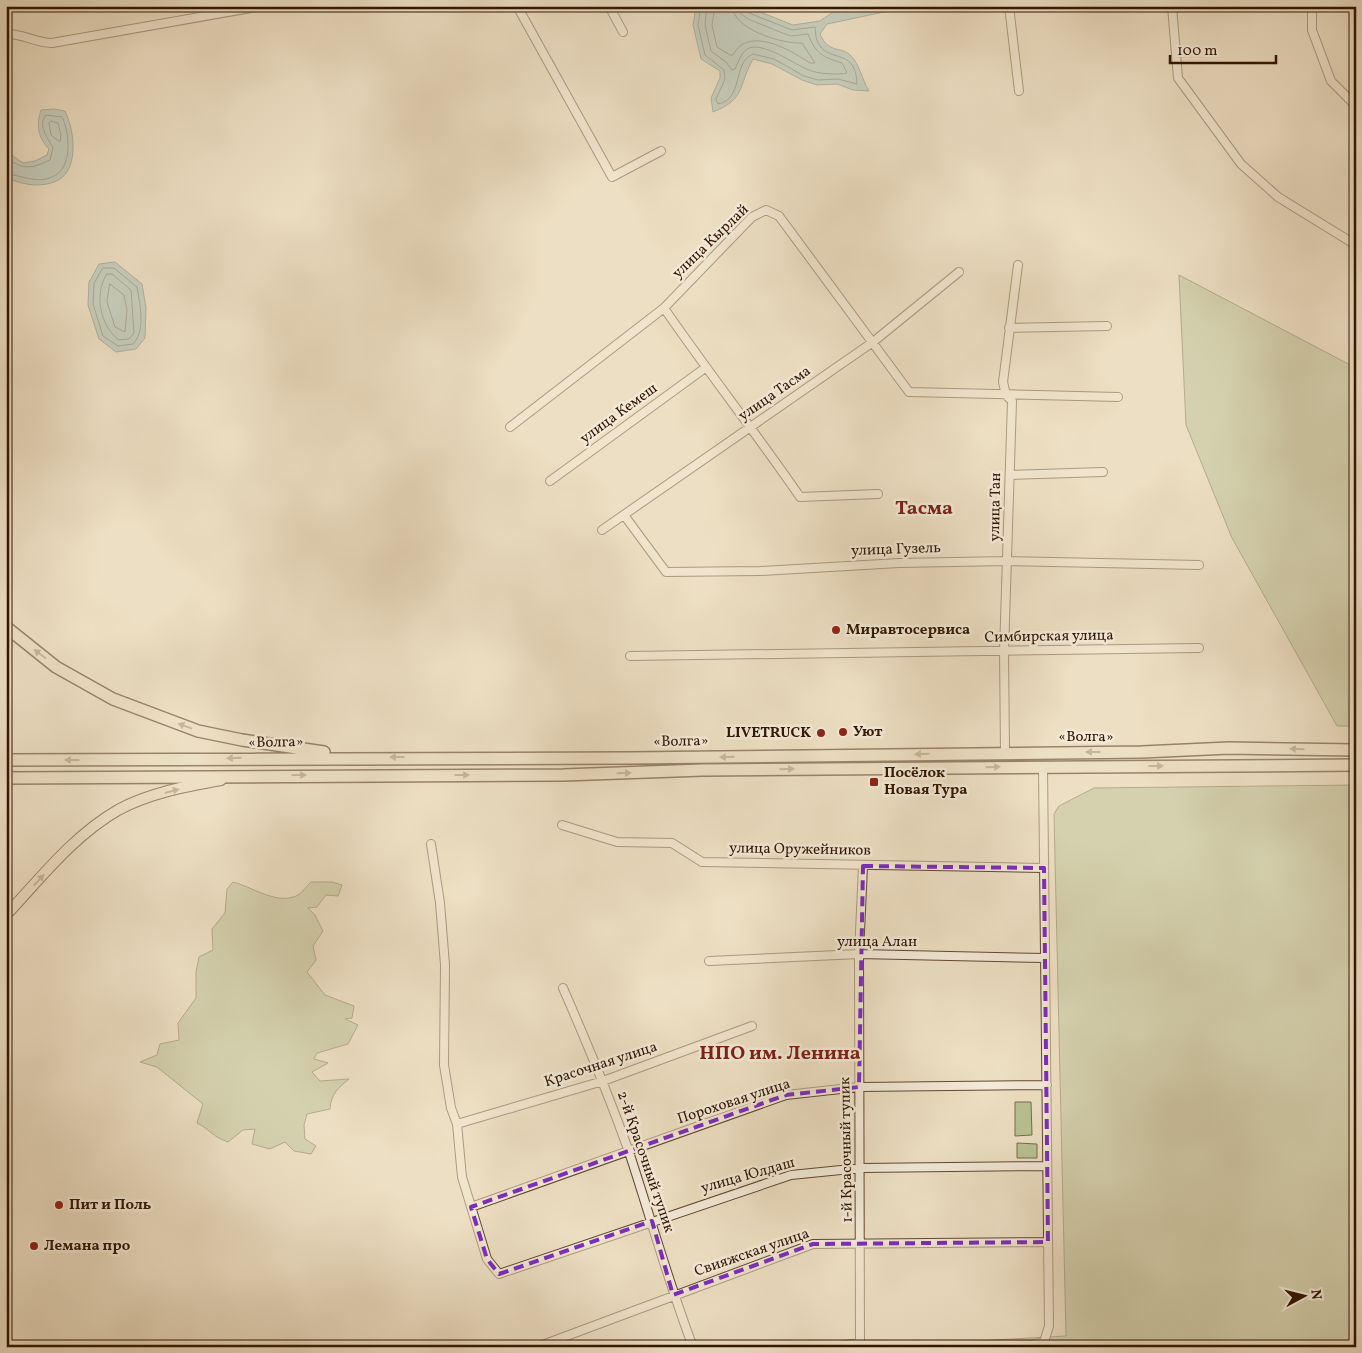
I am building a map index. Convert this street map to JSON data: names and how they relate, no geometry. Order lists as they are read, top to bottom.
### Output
{
  "streets": {
    "highway": ["«Волга»"],
    "street": [
      "улица Кырлай",
      "улица Тасма",
      "улица Кемеш",
      "улица Тан",
      "улица Гузель",
      "Симбирская улица",
      "улица Оружейников",
      "улица Алан",
      "Красочная улица",
      "Пороховая улица",
      "1-й Красочный тупик",
      "2-й Красочный тупик",
      "улица Юлдаш",
      "Свияжская улица"
    ]
  },
  "crossings": [
    ["улица Кырлай", "улица Тасма"],
    ["улица Кырлай", "улица Тан"],
    ["улица Тасма", "улица Гузель"],
    ["улица Тан", "улица Гузель"],
    ["улица Тан", "Симбирская улица"],
    ["улица Тан", "«Волга»"],
    ["улица Оружейников", "1-й Красочный тупик"],
    ["улица Алан", "1-й Красочный тупик"],
    ["Красочная улица", "2-й Красочный тупик"],
    ["Пороховая улица", "1-й Красочный тупик"],
    ["Пороховая улица", "2-й Красочный тупик"],
    ["Пороховая улица", "улица Юлдаш"],
    ["1-й Красочный тупик", "улица Юлдаш"],
    ["1-й Красочный тупик", "Свияжская улица"],
    ["2-й Красочный тупик", "улица Юлдаш"],
    ["2-й Красочный тупик", "Свияжская улица"]
  ],
  "districts": ["Тасма", "НПО им. Ленина"],
  "places": {
    "other": [
      "Миравтосервиса",
      "Уют",
      "LIVETRUCK",
      "Пит и Поль",
      "Лемана про"
    ],
    "transit": ["Посёлок Новая Тура"]
  },
  "scale_bar": "100 m",
  "north": "right"
}
